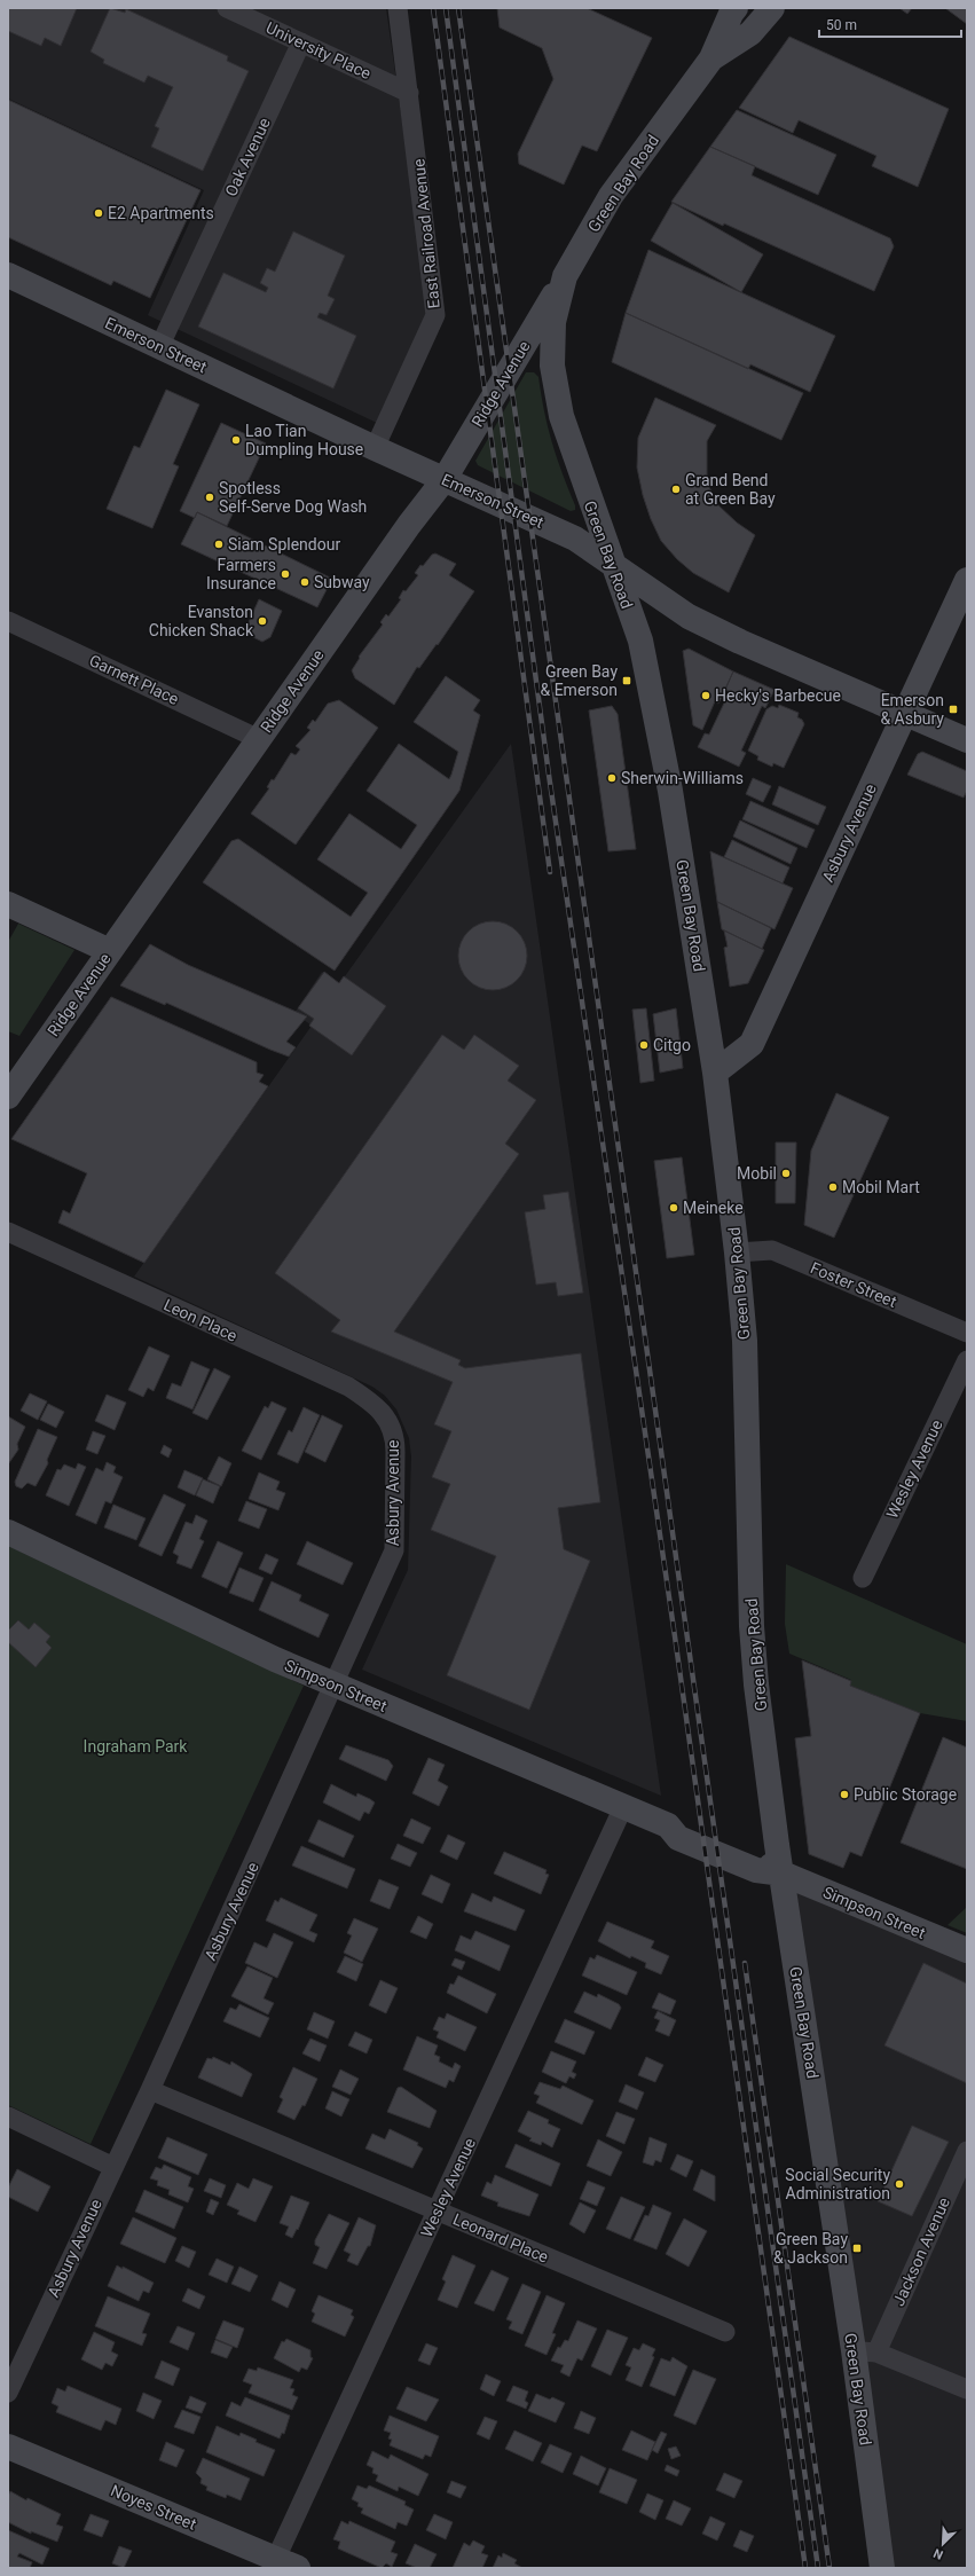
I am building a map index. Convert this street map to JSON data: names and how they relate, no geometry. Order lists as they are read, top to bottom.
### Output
{
  "streets": {
    "main road": [
      "Green Bay Road",
      "Emerson Street",
      "Ridge Avenue",
      "Asbury Avenue",
      "Simpson Street",
      "Noyes Street"
    ],
    "street": [
      "University Place",
      "Oak Avenue",
      "East Railroad Avenue",
      "Garnett Place",
      "Foster Street",
      "Leon Place",
      "Wesley Avenue",
      "Leonard Place",
      "Jackson Avenue"
    ]
  },
  "crossings": [
    ["University Place", "Oak Avenue"],
    ["University Place", "East Railroad Avenue"],
    ["Oak Avenue", "Emerson Street"],
    ["Green Bay Road", "Emerson Street"],
    ["Green Bay Road", "Ridge Avenue"],
    ["Green Bay Road", "Asbury Avenue"],
    ["Green Bay Road", "Foster Street"],
    ["Green Bay Road", "Simpson Street"],
    ["Green Bay Road", "Jackson Avenue"],
    ["East Railroad Avenue", "Emerson Street"],
    ["Emerson Street", "Ridge Avenue"],
    ["Emerson Street", "Asbury Avenue"],
    ["Ridge Avenue", "Garnett Place"],
    ["Asbury Avenue", "Leon Place"],
    ["Asbury Avenue", "Simpson Street"],
    ["Asbury Avenue", "Leonard Place"],
    ["Wesley Avenue", "Simpson Street"],
    ["Wesley Avenue", "Leonard Place"],
    ["Wesley Avenue", "Noyes Street"]
  ],
  "parks": ["Ingraham Park"],
  "places": {
    "other": [
      "E2 Apartments",
      "Lao Tian Dumpling House",
      "Grand Bend at Green Bay",
      "Spotless Self-Serve Dog Wash",
      "Siam Splendour",
      "Farmers Insurance",
      "Subway",
      "Evanston Chicken Shack",
      "Hecky's Barbecue",
      "Sherwin-Williams",
      "Citgo",
      "Mobil",
      "Mobil Mart",
      "Meineke",
      "Public Storage",
      "Social Security Administration"
    ],
    "transit": ["Green Bay & Emerson", "Emerson & Asbury", "Green Bay & Jackson"]
  },
  "scale_bar": "50 m",
  "north": "bottom left"
}
